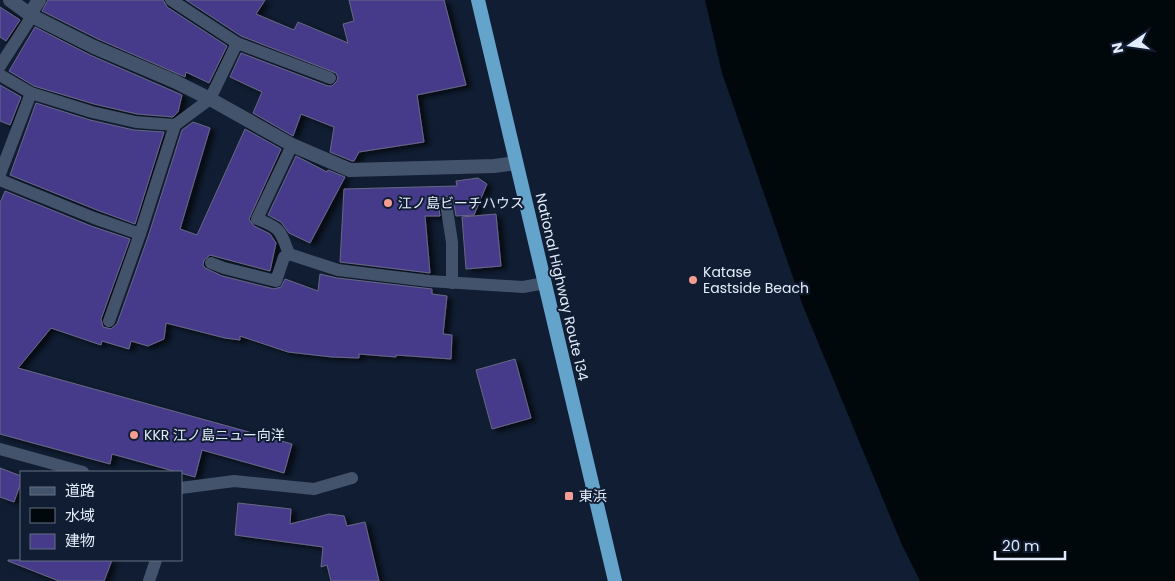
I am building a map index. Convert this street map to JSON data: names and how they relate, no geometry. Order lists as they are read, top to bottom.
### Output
{
  "streets": {
    "highway": ["National Highway Route 134"]
  },
  "places": {
    "other": ["江ノ島ビーチハウス", "Katase Eastside Beach", "KKR 江ノ島ニュー向洋"],
    "transit": ["東浜"]
  },
  "legend": ["道路", "水域", "建物"],
  "scale_bar": "20 m",
  "north": "left"
}
